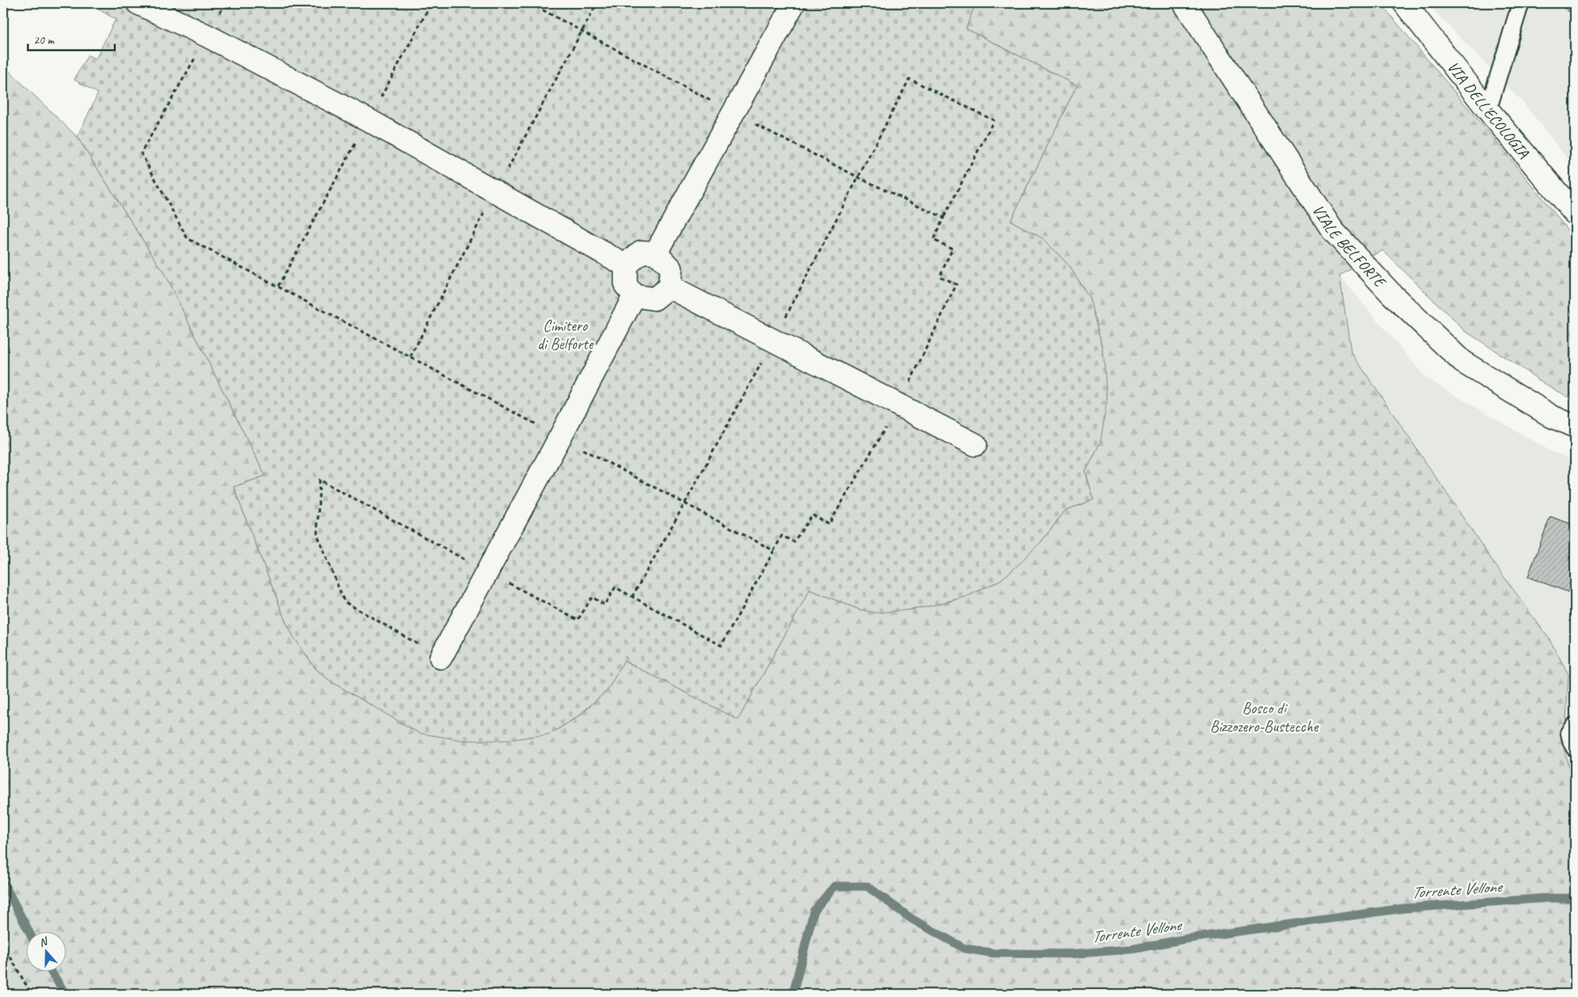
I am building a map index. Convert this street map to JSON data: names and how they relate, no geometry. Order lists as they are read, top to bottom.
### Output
{
  "streets": {
    "street": ["VIA DELL'ECOLOGIA", "VIALE BELFORTE"]
  },
  "water": ["Torrente Vellone"],
  "parks": ["Cimitero di Belforte", "Bosco di Bizzozero-Bustecche"],
  "scale_bar": "20 m",
  "north": "top"
}
